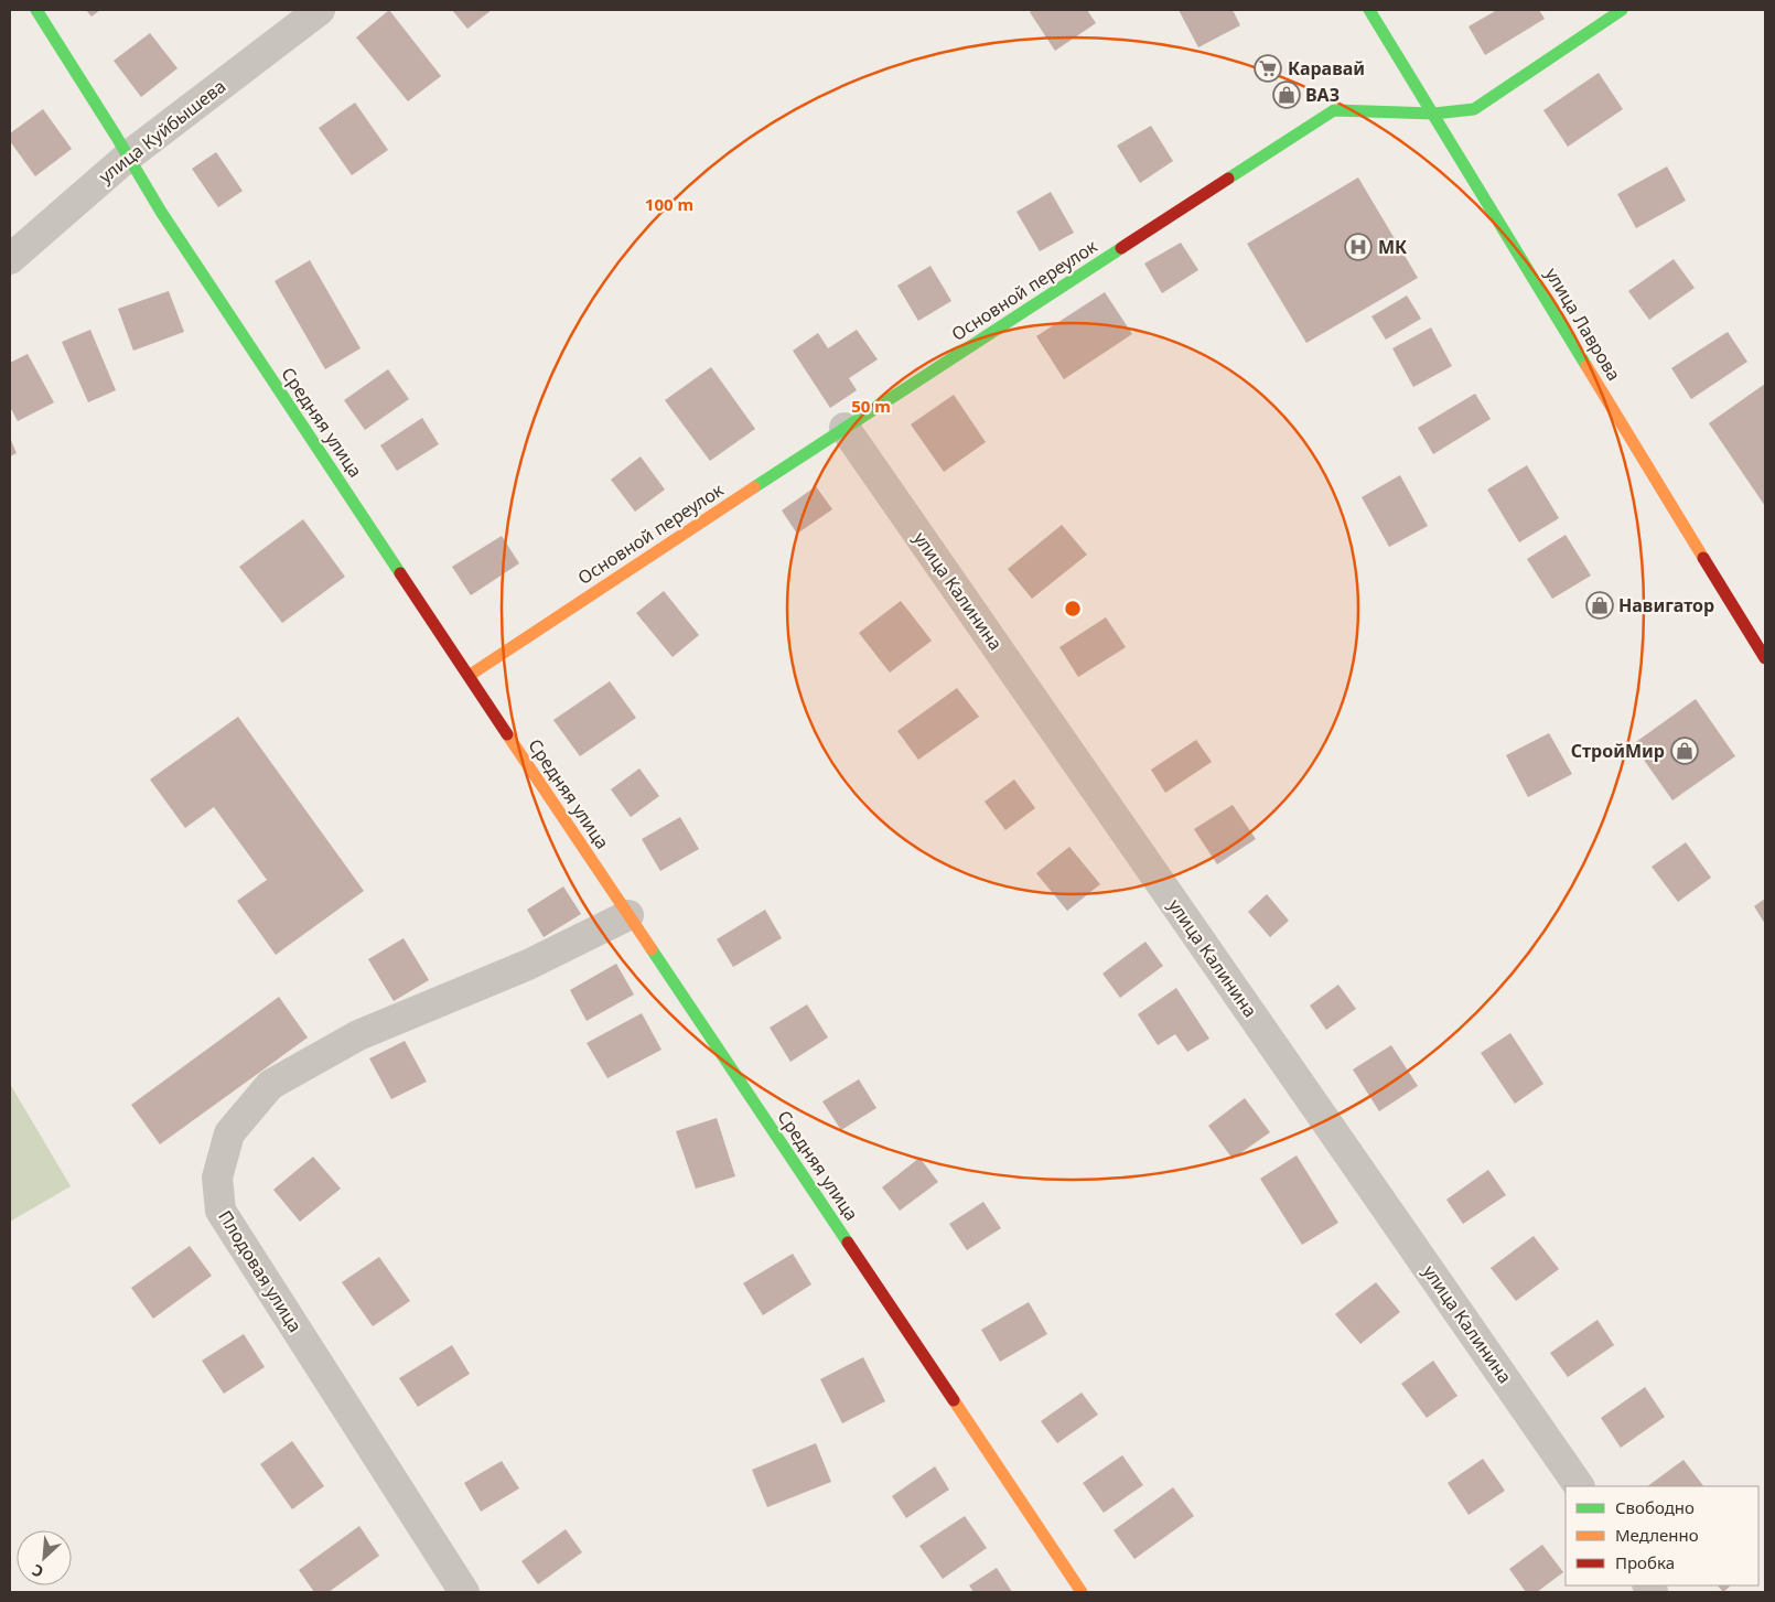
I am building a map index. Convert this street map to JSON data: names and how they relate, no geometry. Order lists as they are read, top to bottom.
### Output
{
  "streets": {
    "street": [
      "улица Куйбышева",
      "Основной переулок",
      "улица Лаврова",
      "Средняя улица",
      "улица Калинина",
      "Плодовая улица"
    ]
  },
  "crossings": [
    ["улица Куйбышева", "Средняя улица"],
    ["Основной переулок", "улица Лаврова"],
    ["Основной переулок", "Средняя улица"],
    ["Основной переулок", "улица Калинина"],
    ["Средняя улица", "Плодовая улица"]
  ],
  "places": {
    "supermarket": ["Каравай"],
    "shop": ["ВАЗ", "Навигатор", "СтройМир"],
    "hospital": ["МК"]
  },
  "legend": ["Свободно", "Медленно", "Пробка"],
  "north": "bottom left",
  "rings": ["100 m", "50 m"]
}
